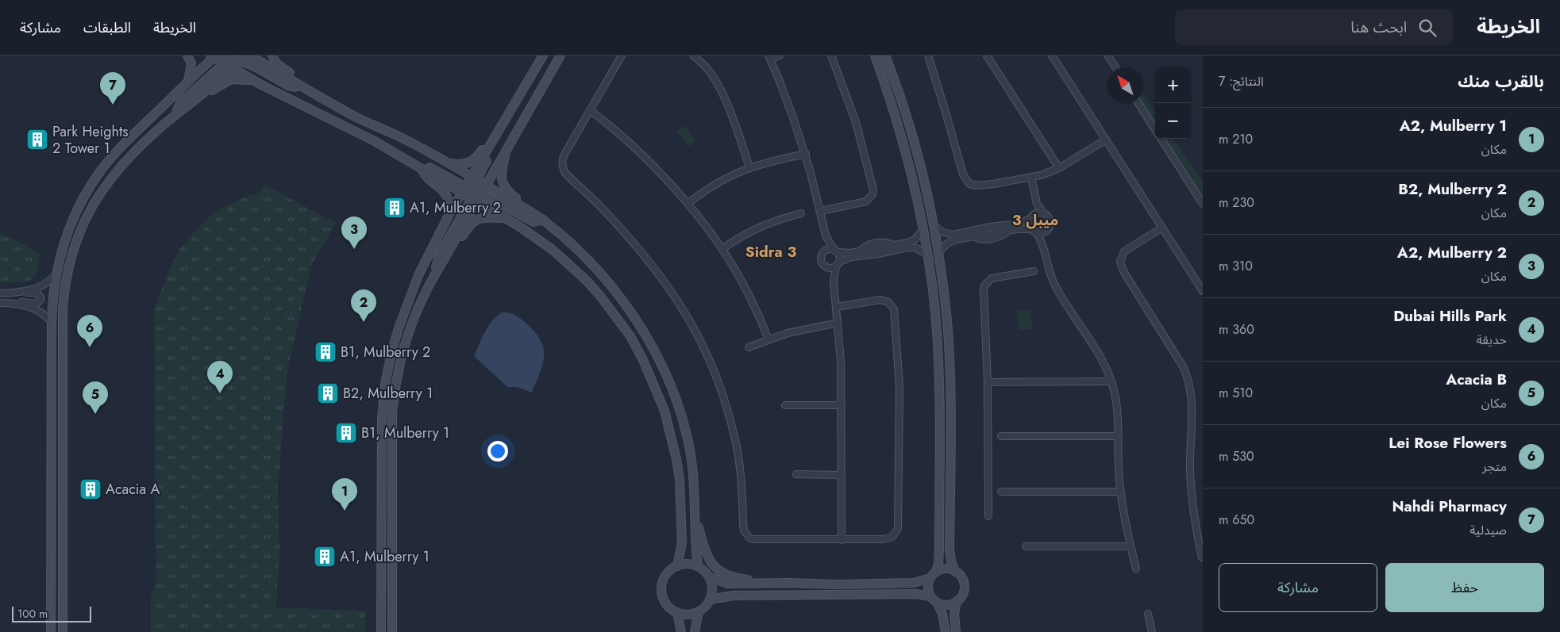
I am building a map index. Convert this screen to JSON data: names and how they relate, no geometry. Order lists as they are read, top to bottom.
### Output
{
  "districts": ["ميبل 3", "Sidra 3"],
  "places": {
    "building": [
      "Park Heights 2 Tower 1",
      "A1, Mulberry 2",
      "B1, Mulberry 2",
      "B2, Mulberry 1",
      "B1, Mulberry 1",
      "Acacia A",
      "A1, Mulberry 1"
    ]
  },
  "scale_bar": "100 m",
  "north": "top left",
  "page": {
    "header": "الخريطة",
    "search": "ابحث هنا",
    "nav": ["الخريطة", "الطبقات", "مشاركة"],
    "heading": ["بالقرب منك", "النتائج: 7"],
    "map_buttons": ["+", "−"],
    "pins": [
      "7",
      "3",
      "2",
      "6",
      "4",
      "5",
      "1"
    ],
    "list": [
      {
        "mark": "1",
        "name": "A2, Mulberry 1",
        "note": "مكان",
        "value": "210 m"
      },
      {
        "mark": "2",
        "name": "B2, Mulberry 2",
        "note": "مكان",
        "value": "230 m"
      },
      {
        "mark": "3",
        "name": "A2, Mulberry 2",
        "note": "مكان",
        "value": "310 m"
      },
      {
        "mark": "4",
        "name": "Dubai Hills Park",
        "note": "حديقة",
        "value": "360 m"
      },
      {
        "mark": "5",
        "name": "Acacia B",
        "note": "مكان",
        "value": "510 m"
      },
      {
        "mark": "6",
        "name": "Lei Rose Flowers",
        "note": "متجر",
        "value": "530 m"
      },
      {
        "mark": "7",
        "name": "Nahdi Pharmacy",
        "note": "صيدلية",
        "value": "650 m"
      }
    ],
    "buttons": ["حفظ", "مشاركة"],
    "scale": "100 m"
  }
}
